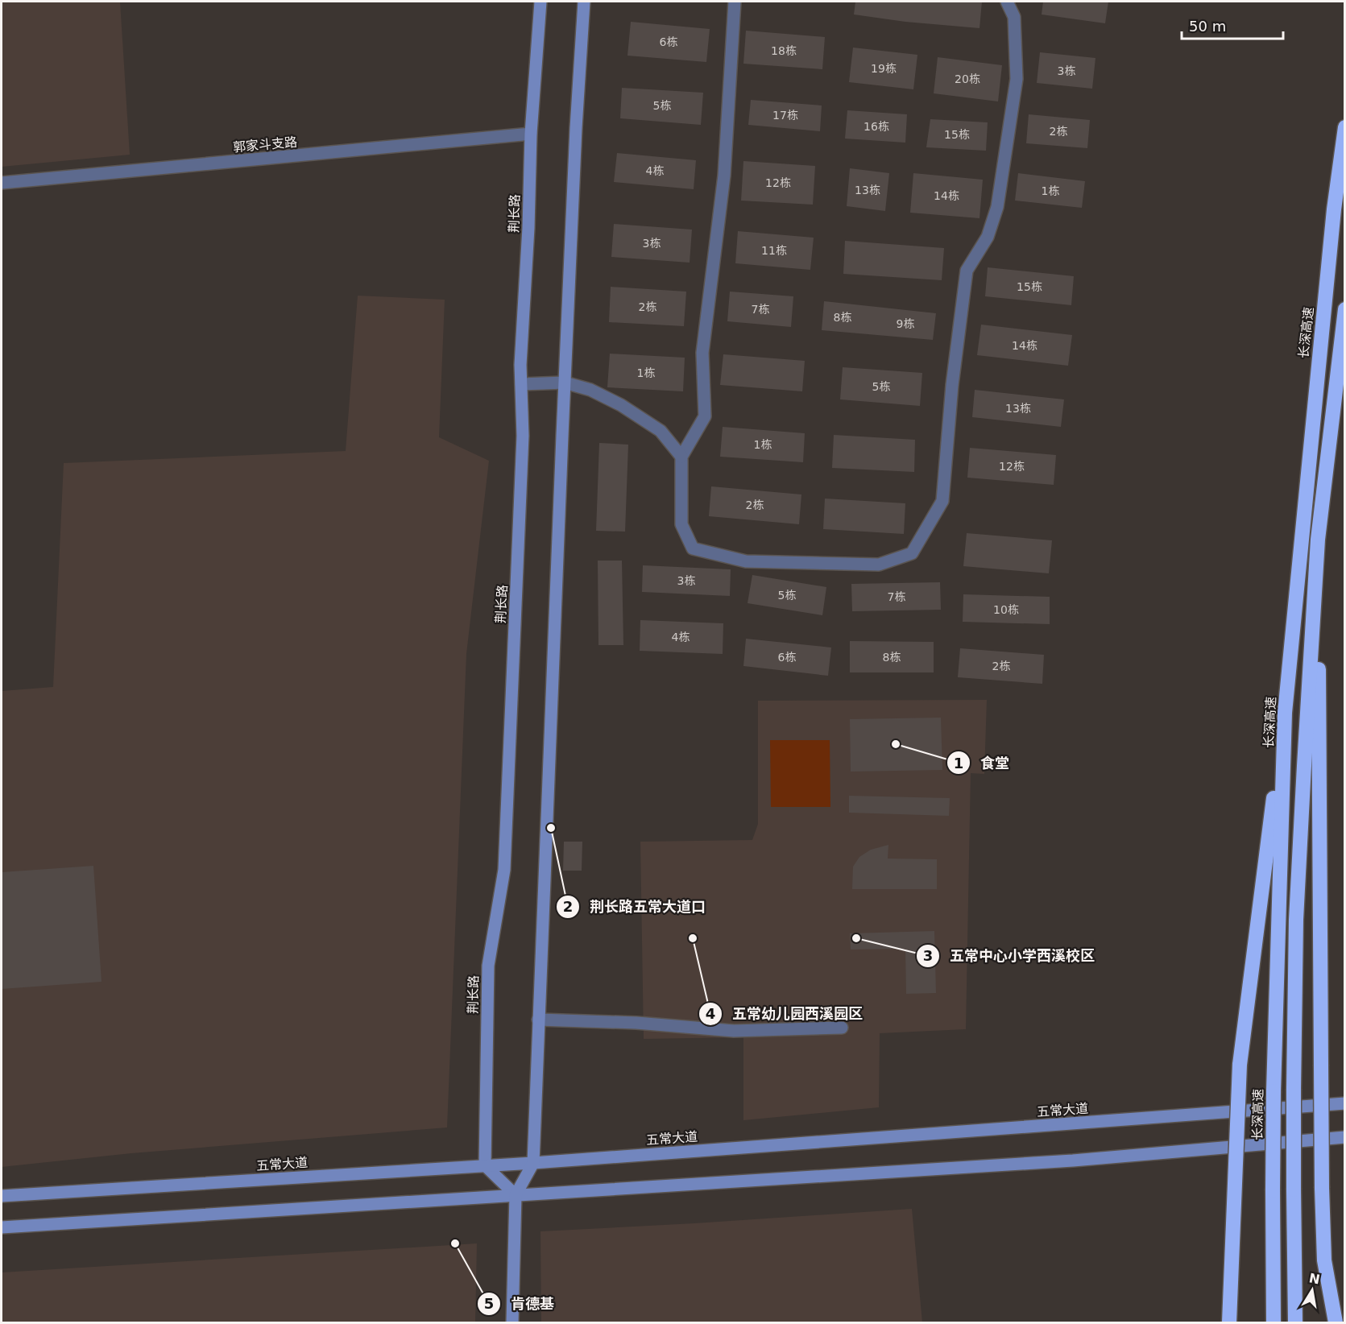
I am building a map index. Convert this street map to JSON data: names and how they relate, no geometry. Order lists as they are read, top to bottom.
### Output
{
  "streets": {
    "highway": ["长深高速"],
    "main road": ["荆长路", "五常大道"],
    "street": ["郭家斗支路"]
  },
  "crossings": [
    ["郭家斗支路", "荆长路"],
    ["荆长路", "五常大道"]
  ],
  "places": [
    "食堂",
    "荆长路五常大道口",
    "五常幼儿园西溪园区",
    "五常中心小学西溪校区",
    "肯德基"
  ],
  "house_numbers": [
    "6栋",
    "18栋",
    "19栋",
    "3栋",
    "20栋",
    "5栋",
    "17栋",
    "16栋",
    "2栋",
    "15栋",
    "4栋",
    "12栋",
    "13栋",
    "1栋",
    "14栋",
    "3栋",
    "11栋",
    "15栋",
    "2栋",
    "7栋",
    "8栋",
    "9栋",
    "14栋",
    "1栋",
    "5栋",
    "13栋",
    "1栋",
    "12栋",
    "2栋",
    "3栋",
    "5栋",
    "7栋",
    "10栋",
    "4栋",
    "6栋",
    "8栋",
    "2栋"
  ],
  "scale_bar": "50 m",
  "north": "top"
}
